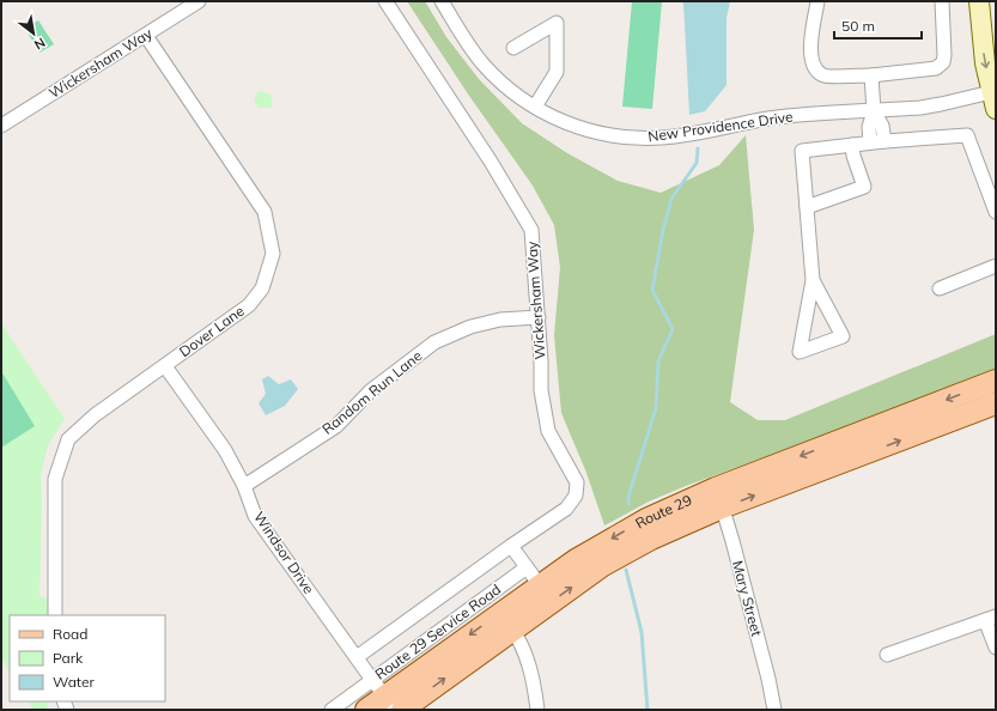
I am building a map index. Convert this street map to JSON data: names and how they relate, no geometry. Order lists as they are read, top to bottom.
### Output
{
  "streets": {
    "main road": ["Route 29"],
    "street": [
      "Wickersham Way",
      "New Providence Drive",
      "Dover Lane",
      "Random Run Lane",
      "Windsor Drive",
      "Mary Street",
      "Route 29 Service Road"
    ]
  },
  "crossings": [
    ["Wickersham Way", "Dover Lane"],
    ["Wickersham Way", "Random Run Lane"],
    ["Wickersham Way", "Windsor Drive"],
    ["Dover Lane", "Windsor Drive"],
    ["Random Run Lane", "Windsor Drive"],
    ["Route 29", "Windsor Drive"],
    ["Route 29", "Mary Street"],
    ["Route 29", "Route 29 Service Road"],
    ["Windsor Drive", "Route 29 Service Road"]
  ],
  "legend": ["Road", "Park", "Water"],
  "scale_bar": "50 m",
  "north": "bottom right"
}
